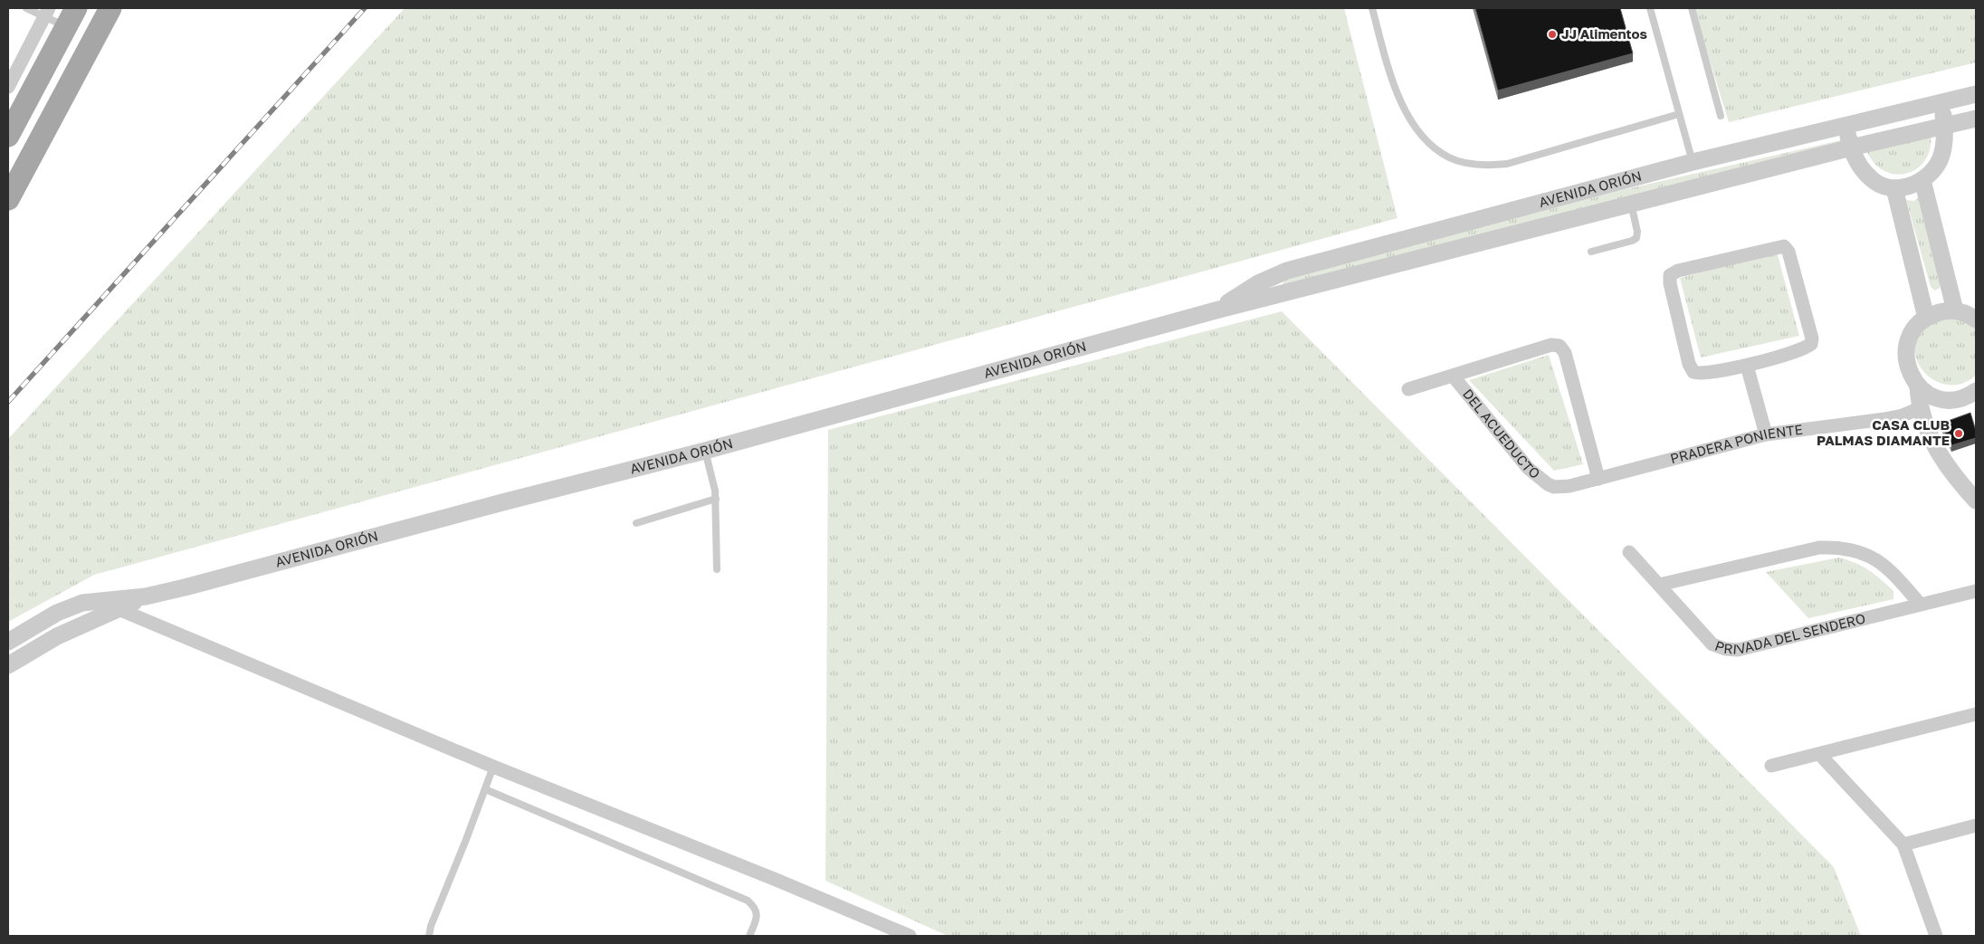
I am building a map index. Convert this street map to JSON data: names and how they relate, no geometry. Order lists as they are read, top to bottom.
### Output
{
  "streets": {
    "street": [
      "AVENIDA ORIÓN",
      "DEL ACUEDUCTO",
      "PRADERA PONIENTE",
      "PRIVADA DEL SENDERO"
    ]
  },
  "crossings": [
    ["DEL ACUEDUCTO", "PRADERA PONIENTE"]
  ],
  "places": ["JJ Alimentos", "CASA CLUB PALMAS DIAMANTE"]
}
